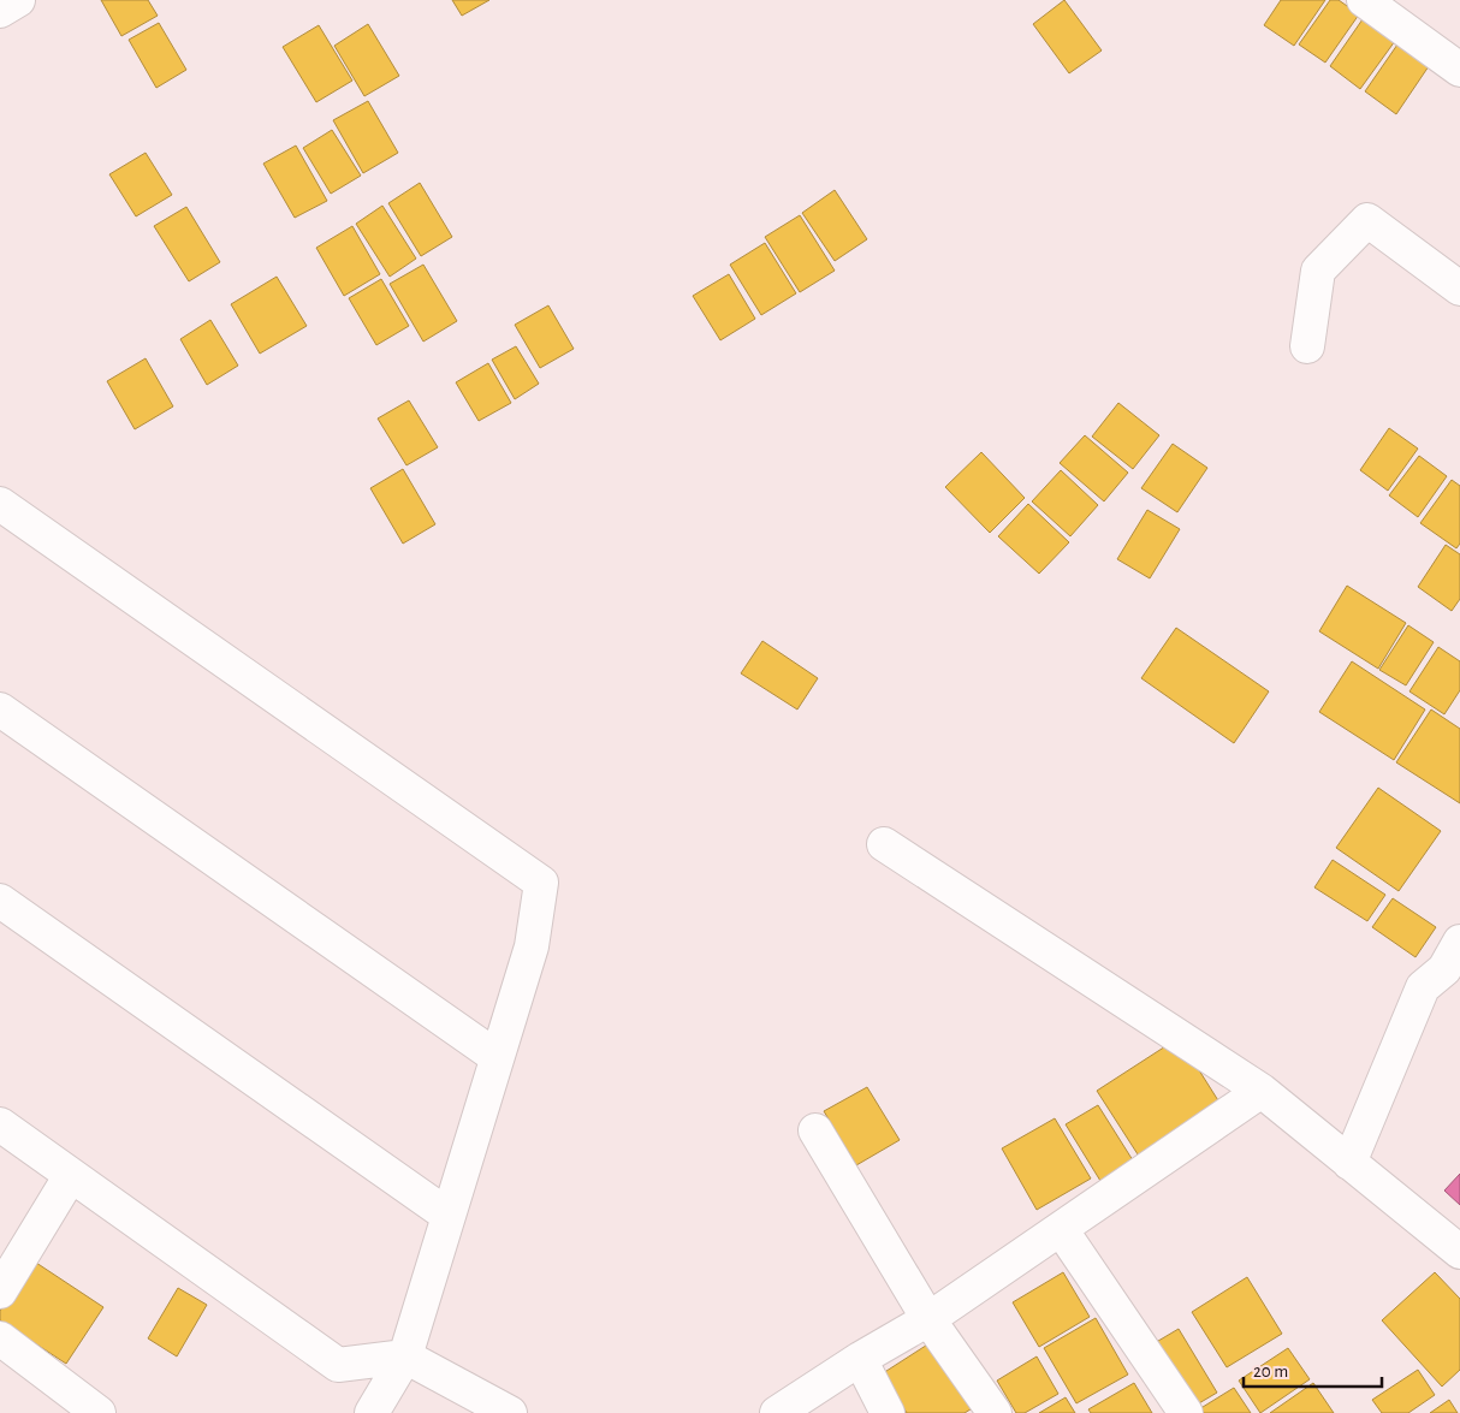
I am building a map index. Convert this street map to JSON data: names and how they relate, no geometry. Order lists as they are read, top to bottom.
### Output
{
  "scale_bar": "20 m"
}
